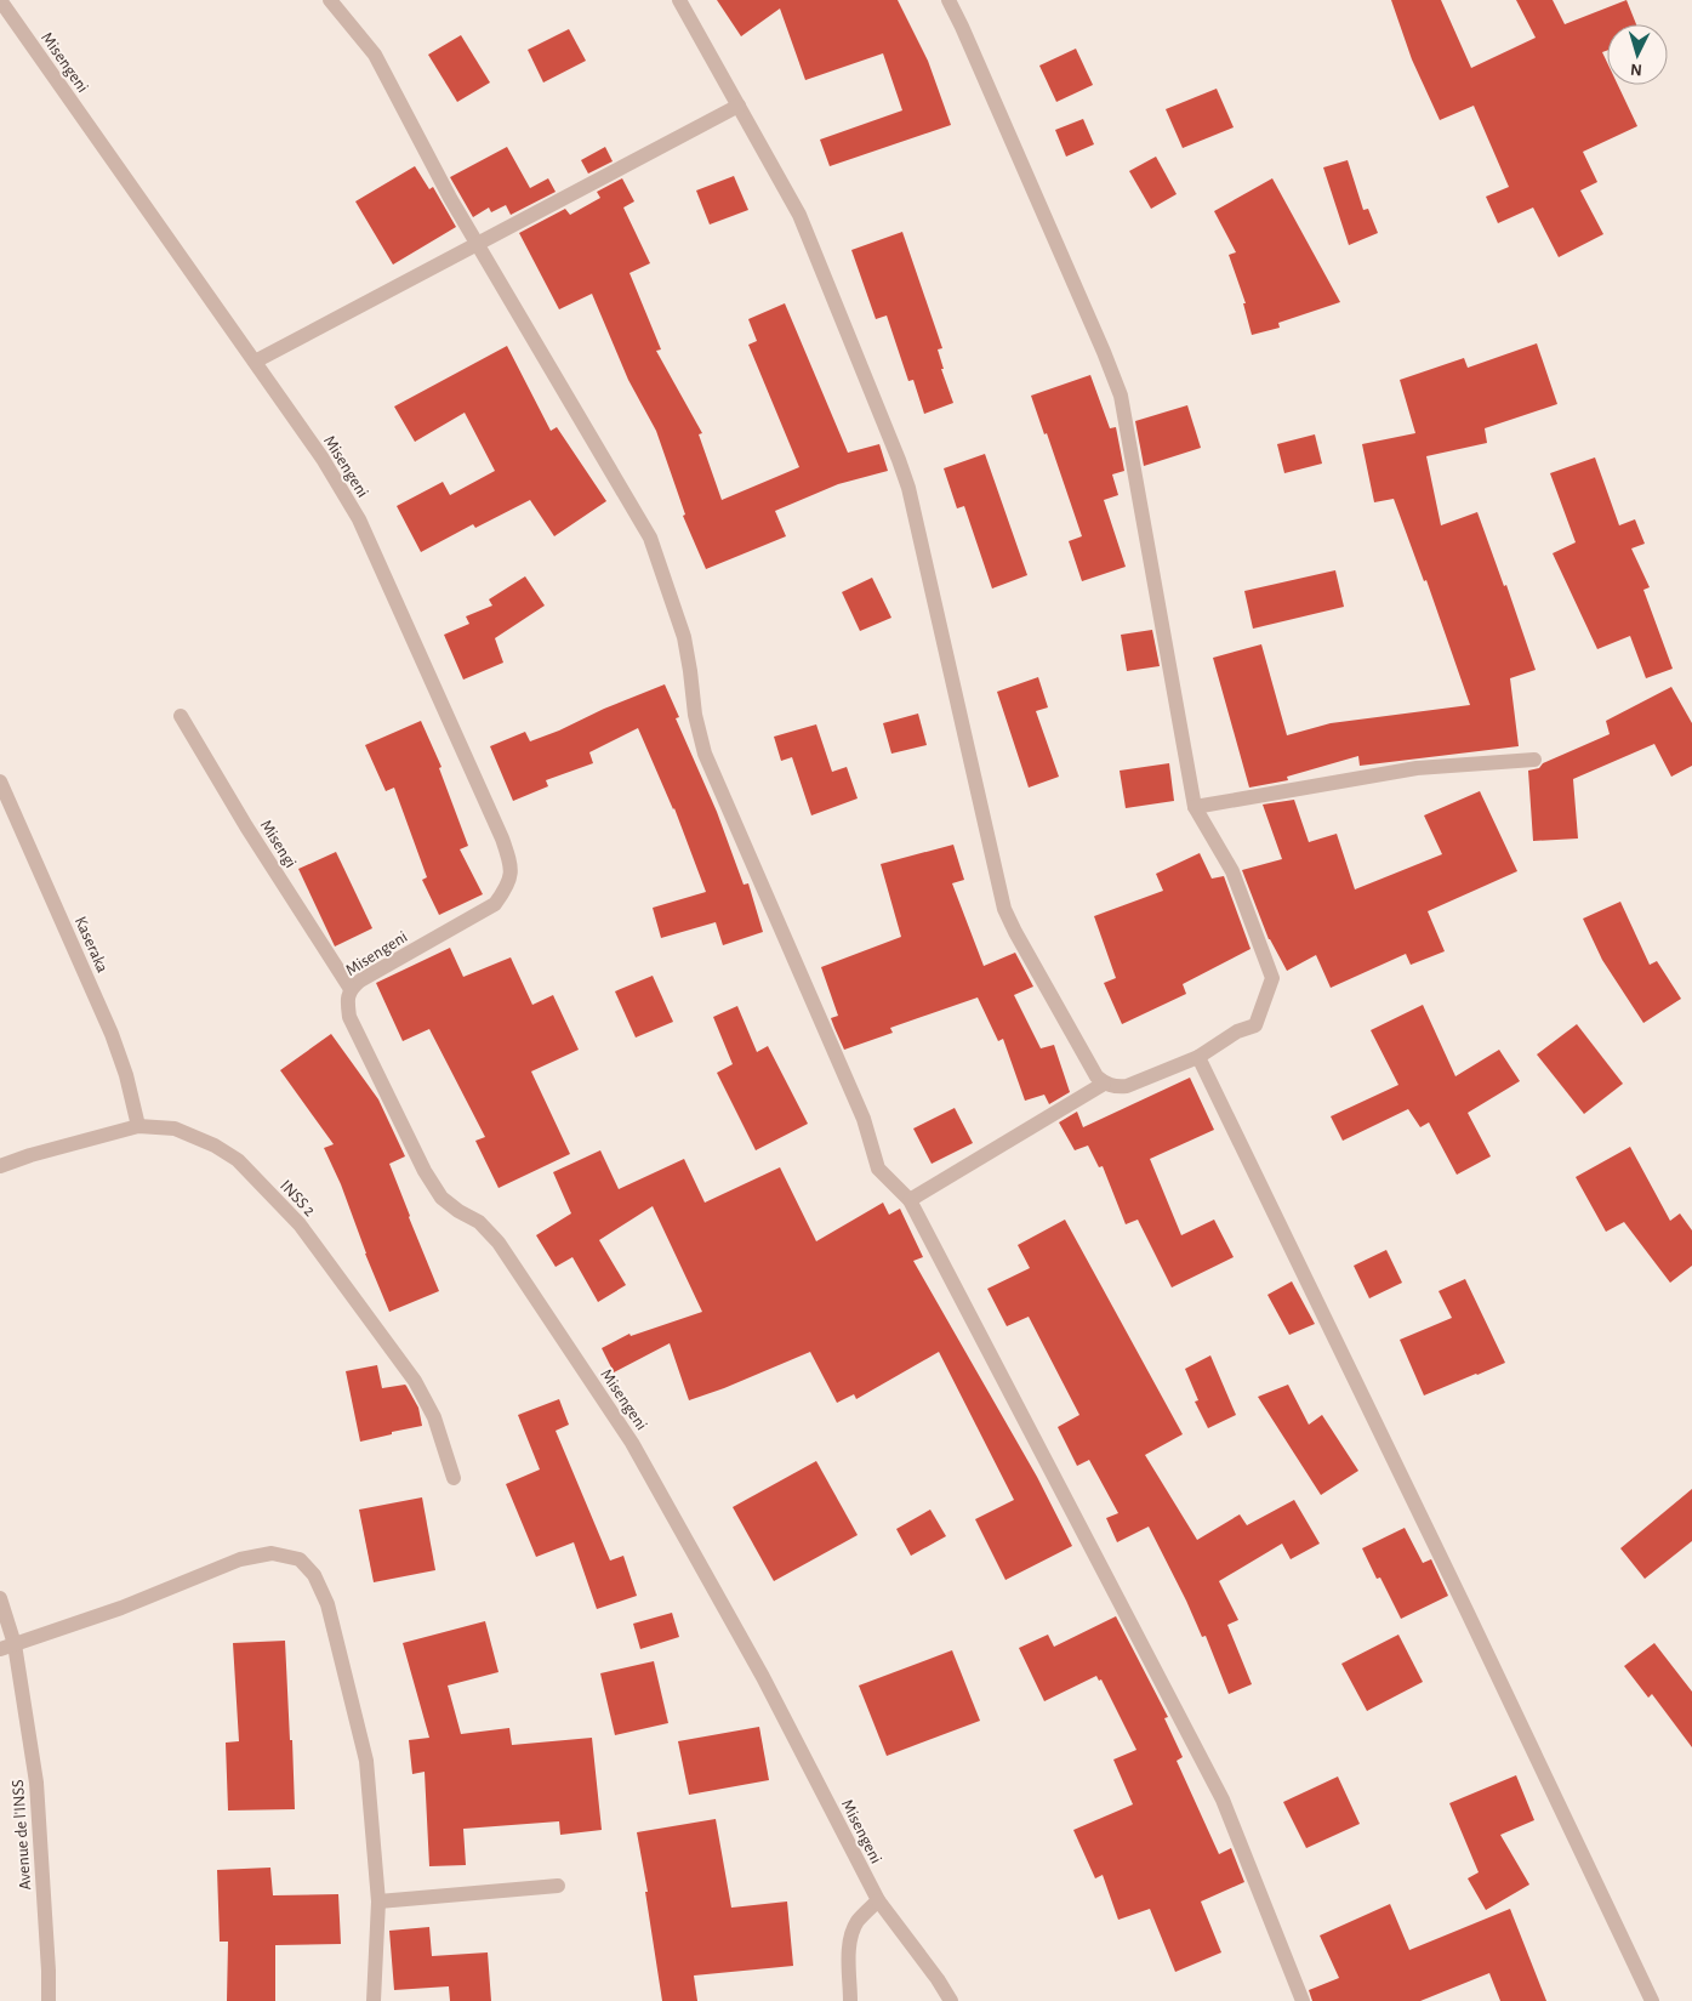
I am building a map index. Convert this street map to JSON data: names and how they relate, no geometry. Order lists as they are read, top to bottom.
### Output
{
  "streets": {
    "street": [
      "Misengeni",
      "Misengi",
      "Kaseraka",
      "INSS 2",
      "Avenue de l'INSS"
    ]
  },
  "crossings": [
    ["Misengeni", "Misengi"],
    ["Kaseraka", "INSS 2"]
  ],
  "north": "bottom"
}
